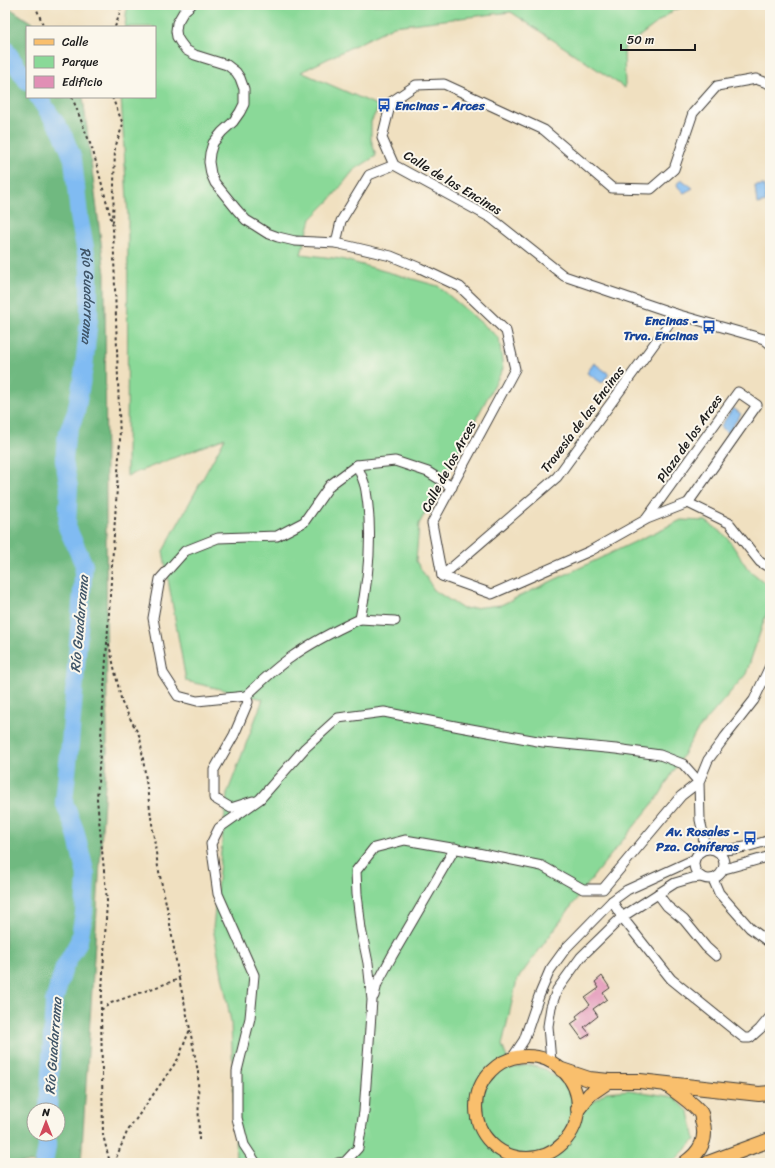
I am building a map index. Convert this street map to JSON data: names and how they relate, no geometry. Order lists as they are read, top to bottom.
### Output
{
  "streets": {
    "street": [
      "Calle de las Encinas",
      "Travesía de las Encinas",
      "Plaza de los Arces",
      "Calle de los Arces"
    ]
  },
  "crossings": [
    ["Calle de las Encinas", "Travesía de las Encinas"],
    ["Travesía de las Encinas", "Calle de los Arces"]
  ],
  "water": ["Río Guadarrama"],
  "places": {
    "bus stop": ["Encinas - Arces", "Encinas - Trva. Encinas", "Av. Rosales - Pza. Coníferas"]
  },
  "legend": ["Calle", "Parque", "Edificio"],
  "scale_bar": "50 m",
  "north": "top"
}
